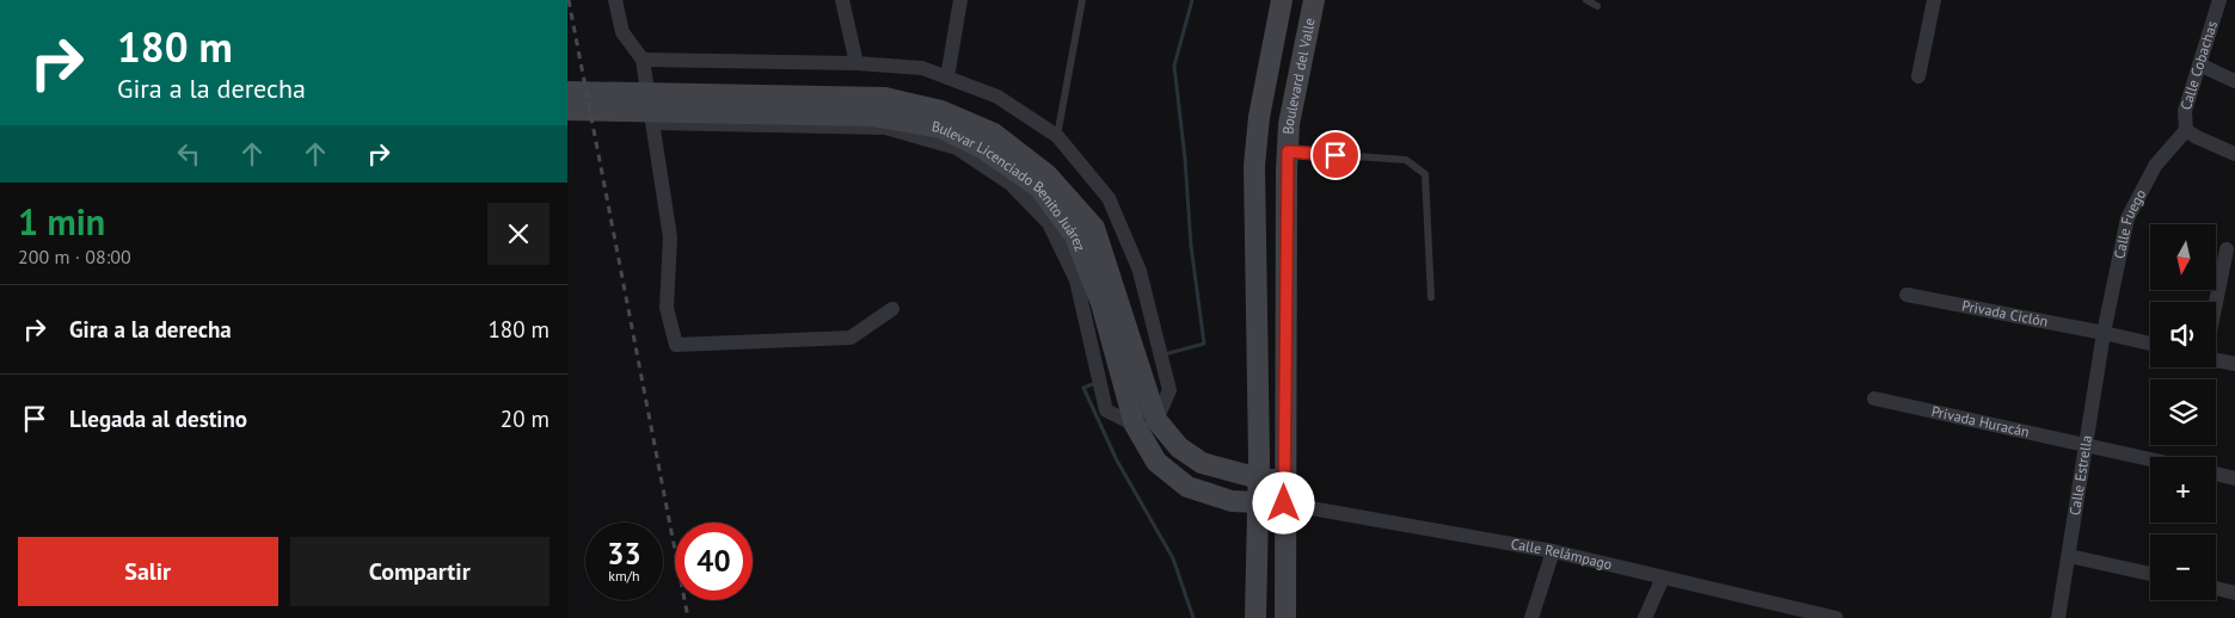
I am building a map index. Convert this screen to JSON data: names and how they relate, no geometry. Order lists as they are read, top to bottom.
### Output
{
  "streets": {
    "street": [
      "Calle Cobachas",
      "Boulevard del Valle",
      "Bulevar Licenciado Benito Juárez",
      "Calle Fuego",
      "Privada Ciclón",
      "Privada Huracán",
      "Calle Estrella",
      "Calle Relámpago"
    ]
  },
  "crossings": [
    ["Calle Cobachas", "Calle Fuego"],
    ["Boulevard del Valle", "Bulevar Licenciado Benito Juárez"],
    ["Boulevard del Valle", "Calle Relámpago"],
    ["Bulevar Licenciado Benito Juárez", "Calle Relámpago"],
    ["Calle Fuego", "Privada Ciclón"],
    ["Calle Fuego", "Calle Estrella"],
    ["Privada Ciclón", "Calle Estrella"],
    ["Privada Huracán", "Calle Estrella"]
  ],
  "north": "bottom",
  "page": {
    "turn": ["180 m", "Gira a la derecha"],
    "heading": ["1 min", "200 m · 08:00"],
    "map_buttons": ["+", "−"],
    "list": [
      {
        "name": "Gira a la derecha",
        "value": "180 m"
      },
      {
        "name": "Llegada al destino",
        "value": "20 m"
      }
    ],
    "speed": "33 km/h",
    "limit": "40",
    "buttons": ["Salir", "Compartir"]
  }
}
